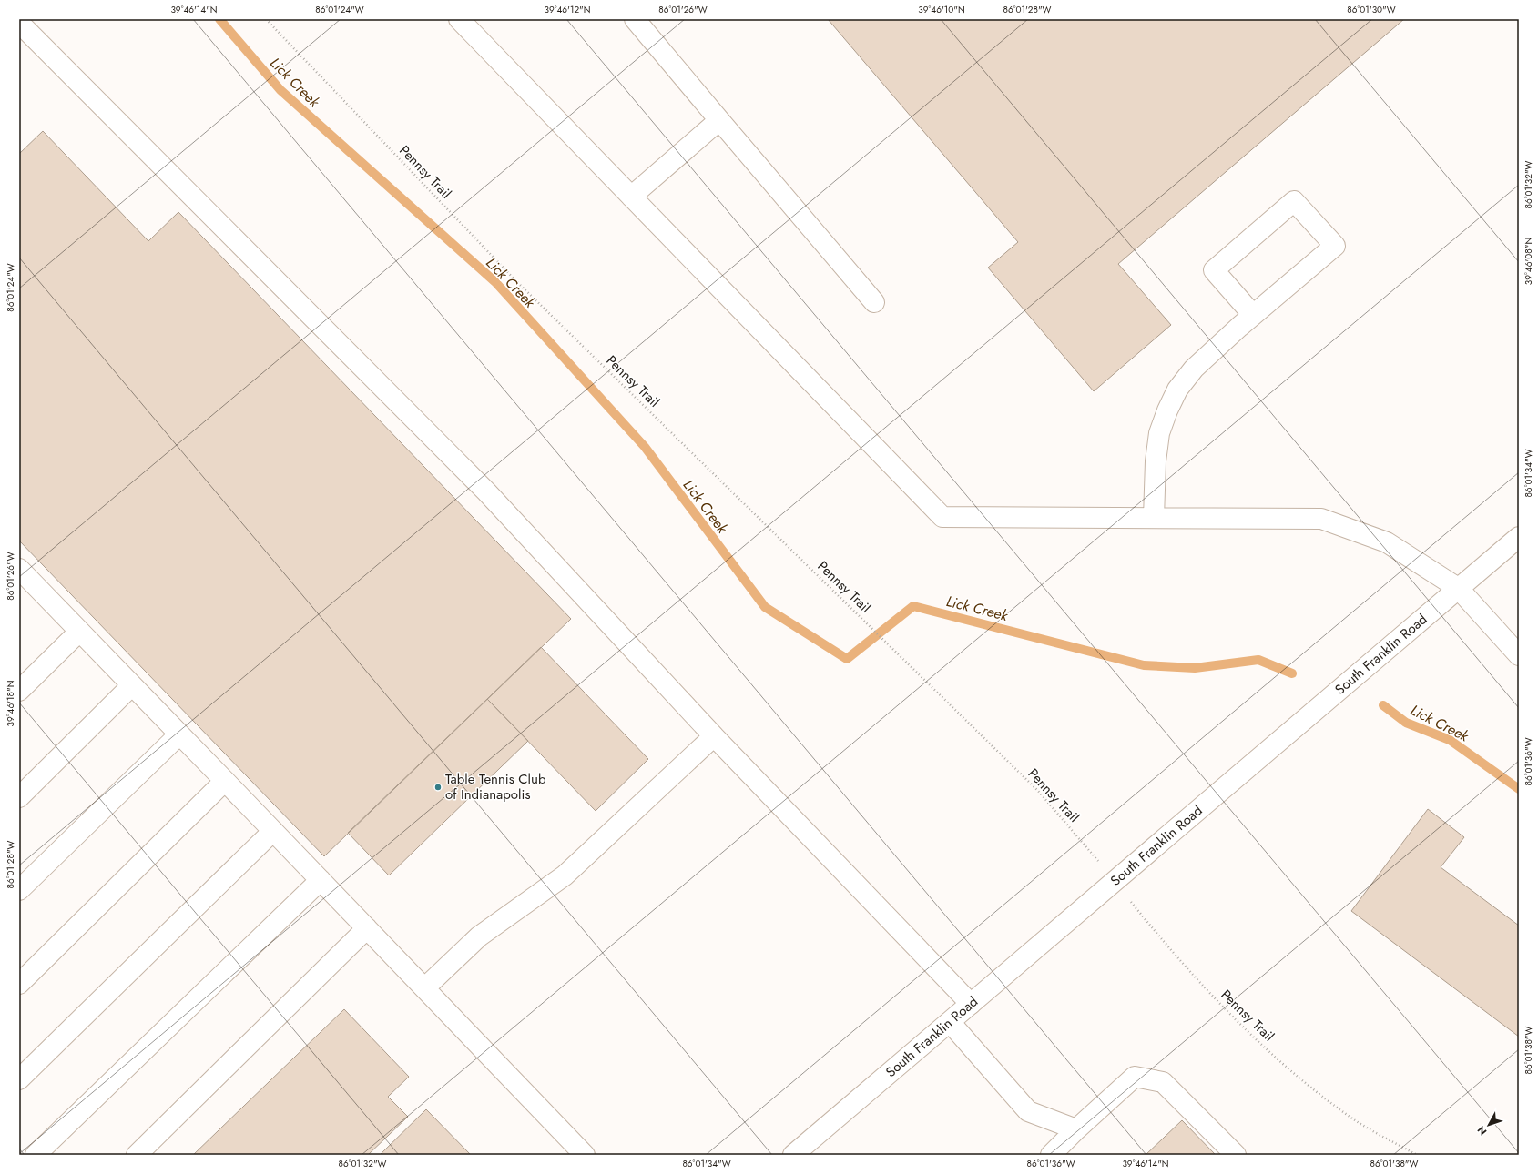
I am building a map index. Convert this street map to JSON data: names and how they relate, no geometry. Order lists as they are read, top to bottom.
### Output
{
  "streets": {
    "main road": ["South Franklin Road"],
    "path": ["Pennsy Trail"]
  },
  "crossings": [
    ["Pennsy Trail", "South Franklin Road"]
  ],
  "water": ["Lick Creek"],
  "places": ["Table Tennis Club of Indianapolis"],
  "north": "bottom left",
  "coordinates": [
    "39°46'14\"N",
    "86°01'24\"W",
    "39°46'12\"N",
    "86°01'26\"W",
    "39°46'10\"N",
    "86°01'28\"W",
    "86°01'30\"W",
    "86°01'32\"W",
    "39°46'08\"N",
    "86°01'34\"W",
    "39°46'18\"N",
    "86°01'36\"W",
    "86°01'38\"W"
  ]
}
